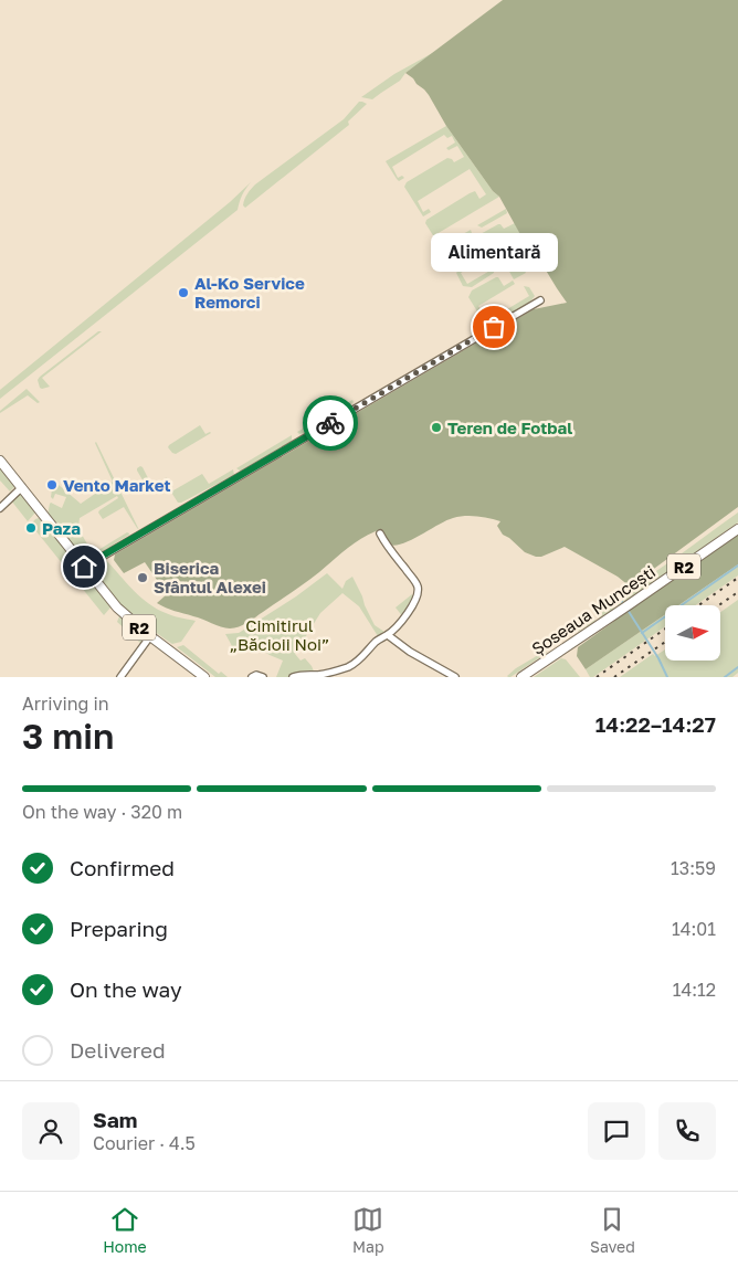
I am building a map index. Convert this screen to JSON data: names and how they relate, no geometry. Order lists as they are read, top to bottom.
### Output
{
  "streets": {
    "main road": ["R2", "Șoseaua Muncești"]
  },
  "parks": ["Cimitirul „Băcioii Noi”"],
  "places": [
    "Al-Ko Service Remorci",
    "Alimentară",
    "Teren de Fotbal",
    "Vento Market",
    "Paza",
    "Biserica Sfântul Alexei"
  ],
  "north": "right",
  "page": {
    "bubble": "Alimentară",
    "heading": ["3 min", "Arriving in", "14:22–14:27"],
    "panel": ["Sam", "Courier · 4.5"],
    "bar": "On the way · 320 m",
    "list": [
      ["Confirmed", "13:59"],
      ["Preparing", "14:01"],
      ["On the way", "14:12"],
      "Delivered"
    ],
    "tabs": ["Home", "Map", "Saved"]
  }
}
